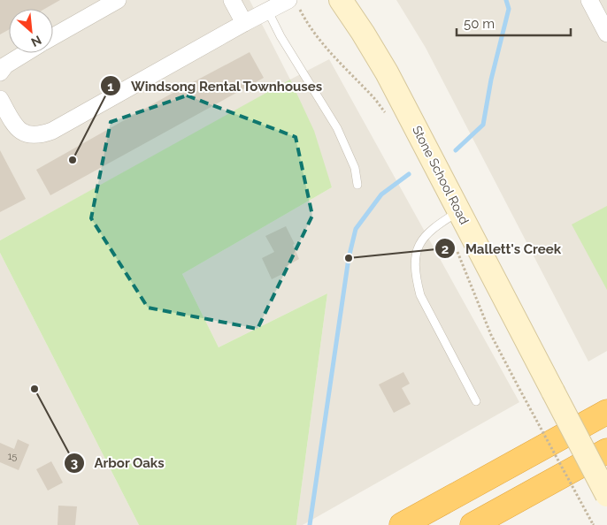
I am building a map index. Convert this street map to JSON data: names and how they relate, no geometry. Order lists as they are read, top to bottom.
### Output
{
  "streets": {
    "main road": ["Stone School Road"]
  },
  "places": ["Windsong Rental Townhouses", "Mallett's Creek", "Arbor Oaks"],
  "house_numbers": ["15"],
  "scale_bar": "50 m",
  "north": "bottom right"
}
